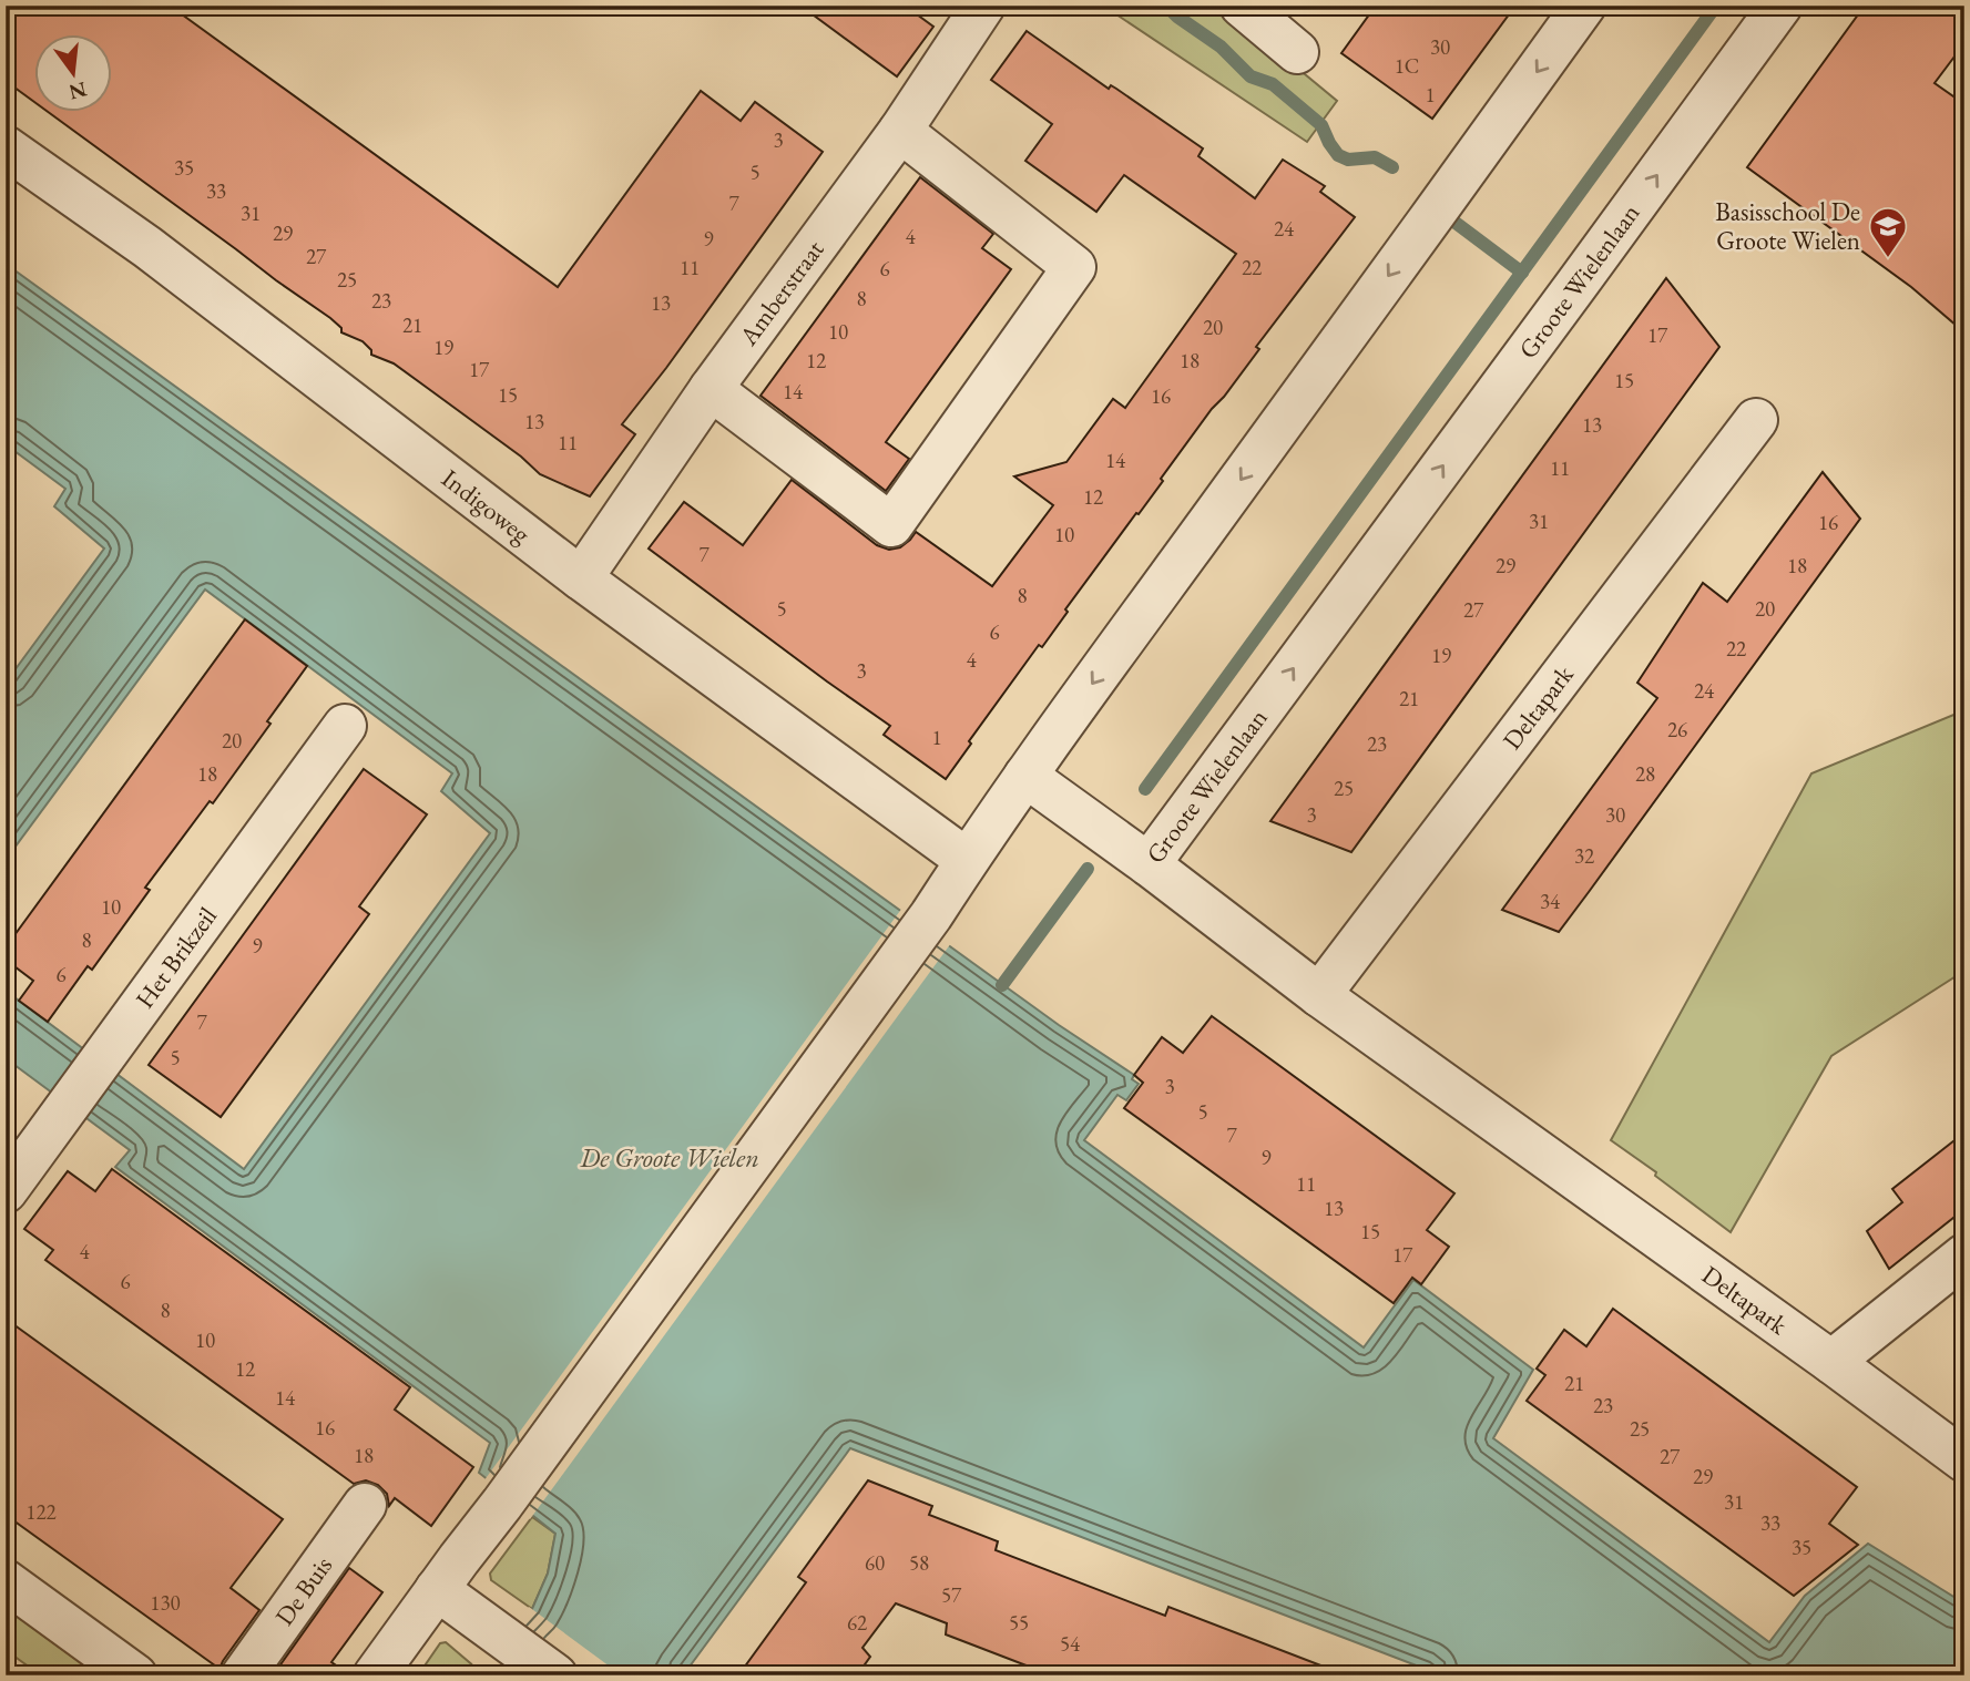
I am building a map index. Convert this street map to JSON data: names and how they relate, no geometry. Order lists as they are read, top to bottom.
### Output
{
  "streets": {
    "street": [
      "Groote Wielenlaan",
      "Amberstraat",
      "Indigoweg",
      "Deltapark",
      "Het Brikzeil",
      "De Buis"
    ]
  },
  "crossings": [
    ["Groote Wielenlaan", "Deltapark"],
    ["Amberstraat", "Indigoweg"]
  ],
  "water": ["De Groote Wielen"],
  "places": {
    "school or university": ["Basisschool De Groote Wielen"]
  },
  "house_numbers": [
    "30",
    "1C",
    "1",
    "3",
    "35",
    "5",
    "33",
    "7",
    "31",
    "24",
    "29",
    "4",
    "9",
    "27",
    "11",
    "22",
    "6",
    "25",
    "8",
    "23",
    "13",
    "21",
    "20",
    "10",
    "17",
    "19",
    "12",
    "18",
    "17",
    "15",
    "14",
    "15",
    "16",
    "13",
    "13",
    "11",
    "14",
    "11",
    "12",
    "31",
    "16",
    "10",
    "7",
    "29",
    "18",
    "8",
    "5",
    "20",
    "27",
    "6",
    "22",
    "19",
    "4",
    "3",
    "24",
    "21",
    "26",
    "1",
    "20",
    "23",
    "18",
    "28",
    "25",
    "3",
    "30",
    "32",
    "34",
    "10",
    "8",
    "9",
    "6",
    "7",
    "5",
    "3",
    "5",
    "7",
    "9",
    "11",
    "13",
    "15",
    "4",
    "17",
    "6",
    "8",
    "10",
    "12",
    "21",
    "14",
    "23",
    "16",
    "25",
    "18",
    "27",
    "29",
    "31",
    "122",
    "33",
    "35",
    "60",
    "58",
    "57",
    "130",
    "62",
    "55",
    "54"
  ],
  "north": "bottom"
}
